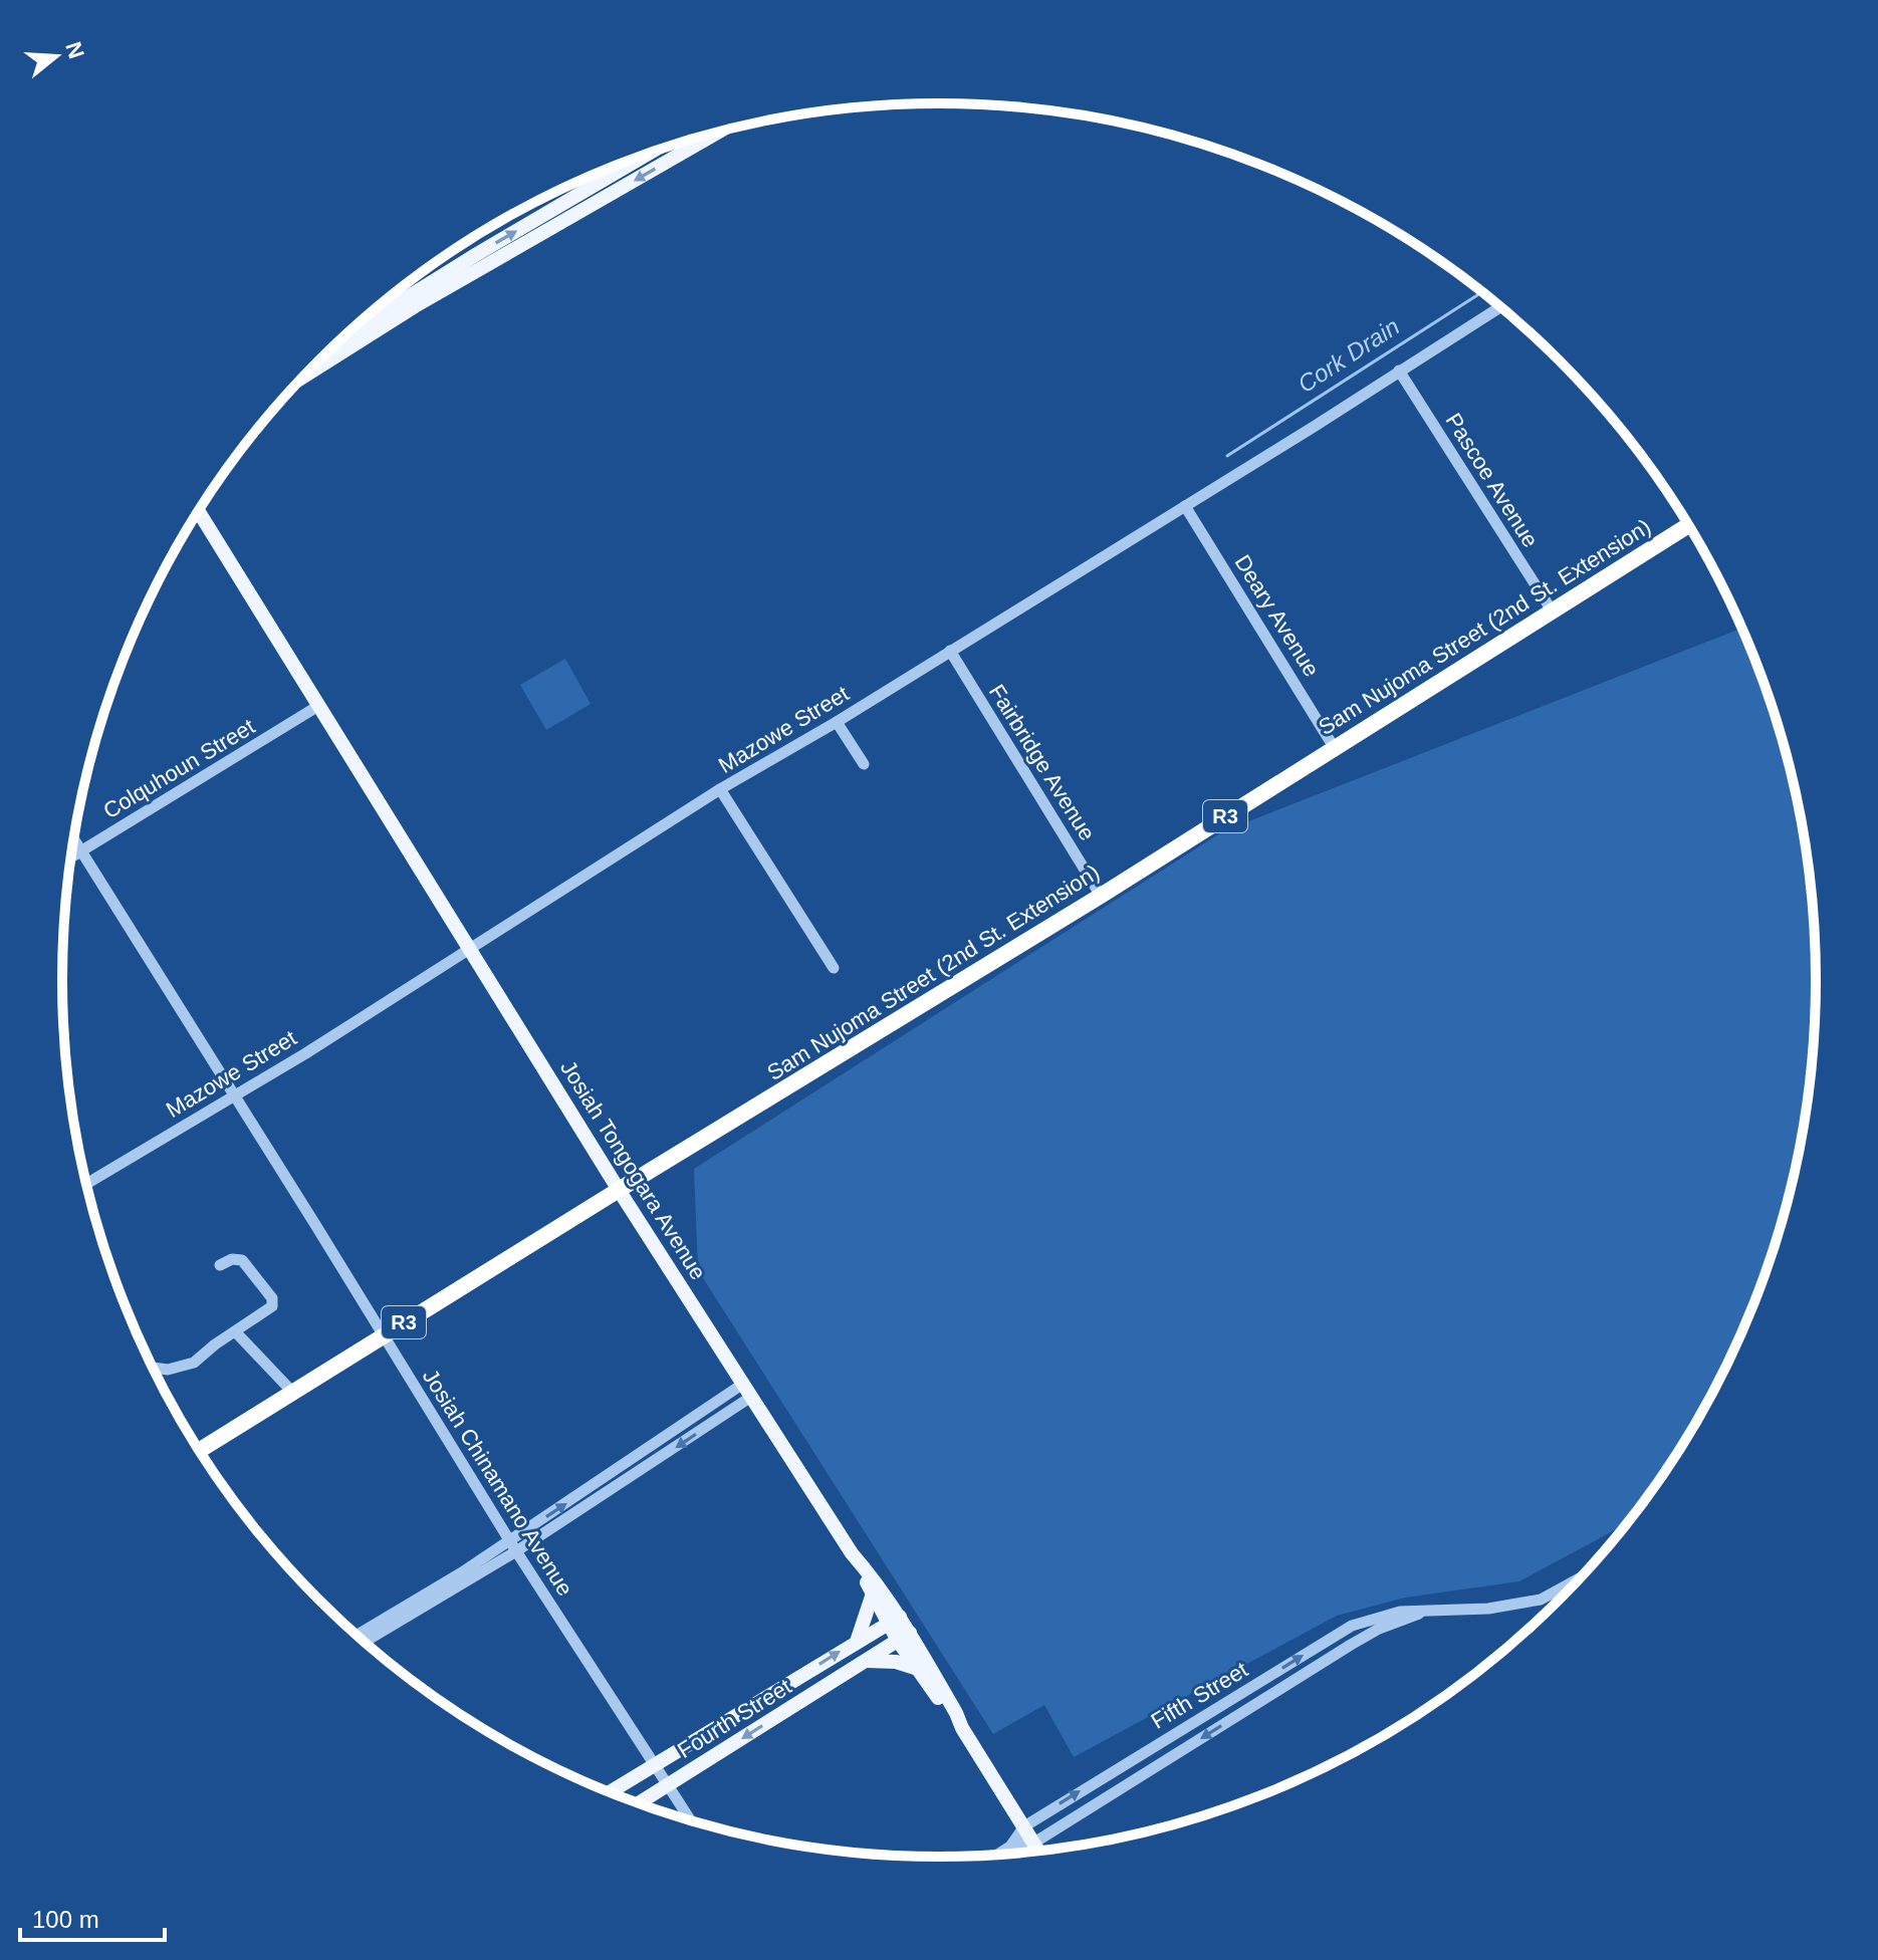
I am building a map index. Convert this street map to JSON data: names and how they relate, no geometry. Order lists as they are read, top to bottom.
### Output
{
  "streets": {
    "highway": ["Sam Nujoma Street (2nd St. Extension)", "R3"],
    "main road": ["Josiah Tongogara Avenue", "Fourth Street"],
    "street": [
      "Pascoe Avenue",
      "Deary Avenue",
      "Mazowe Street",
      "Fairbridge Avenue",
      "Colquhoun Street",
      "Josiah Chinamano Avenue",
      "Fifth Street"
    ]
  },
  "crossings": [
    ["Pascoe Avenue", "Sam Nujoma Street (2nd St. Extension)"],
    ["Pascoe Avenue", "Mazowe Street"],
    ["Deary Avenue", "Sam Nujoma Street (2nd St. Extension)"],
    ["Deary Avenue", "Mazowe Street"],
    ["Sam Nujoma Street (2nd St. Extension)", "Fairbridge Avenue"],
    ["Sam Nujoma Street (2nd St. Extension)", "Josiah Tongogara Avenue"],
    ["Sam Nujoma Street (2nd St. Extension)", "Josiah Chinamano Avenue"],
    ["Mazowe Street", "Fairbridge Avenue"],
    ["Mazowe Street", "Josiah Tongogara Avenue"],
    ["Mazowe Street", "Josiah Chinamano Avenue"],
    ["Colquhoun Street", "Josiah Tongogara Avenue"],
    ["Colquhoun Street", "Josiah Chinamano Avenue"],
    ["Josiah Chinamano Avenue", "Fourth Street"]
  ],
  "water": ["Cork Drain"],
  "scale_bar": "100 m",
  "north": "right"
}
